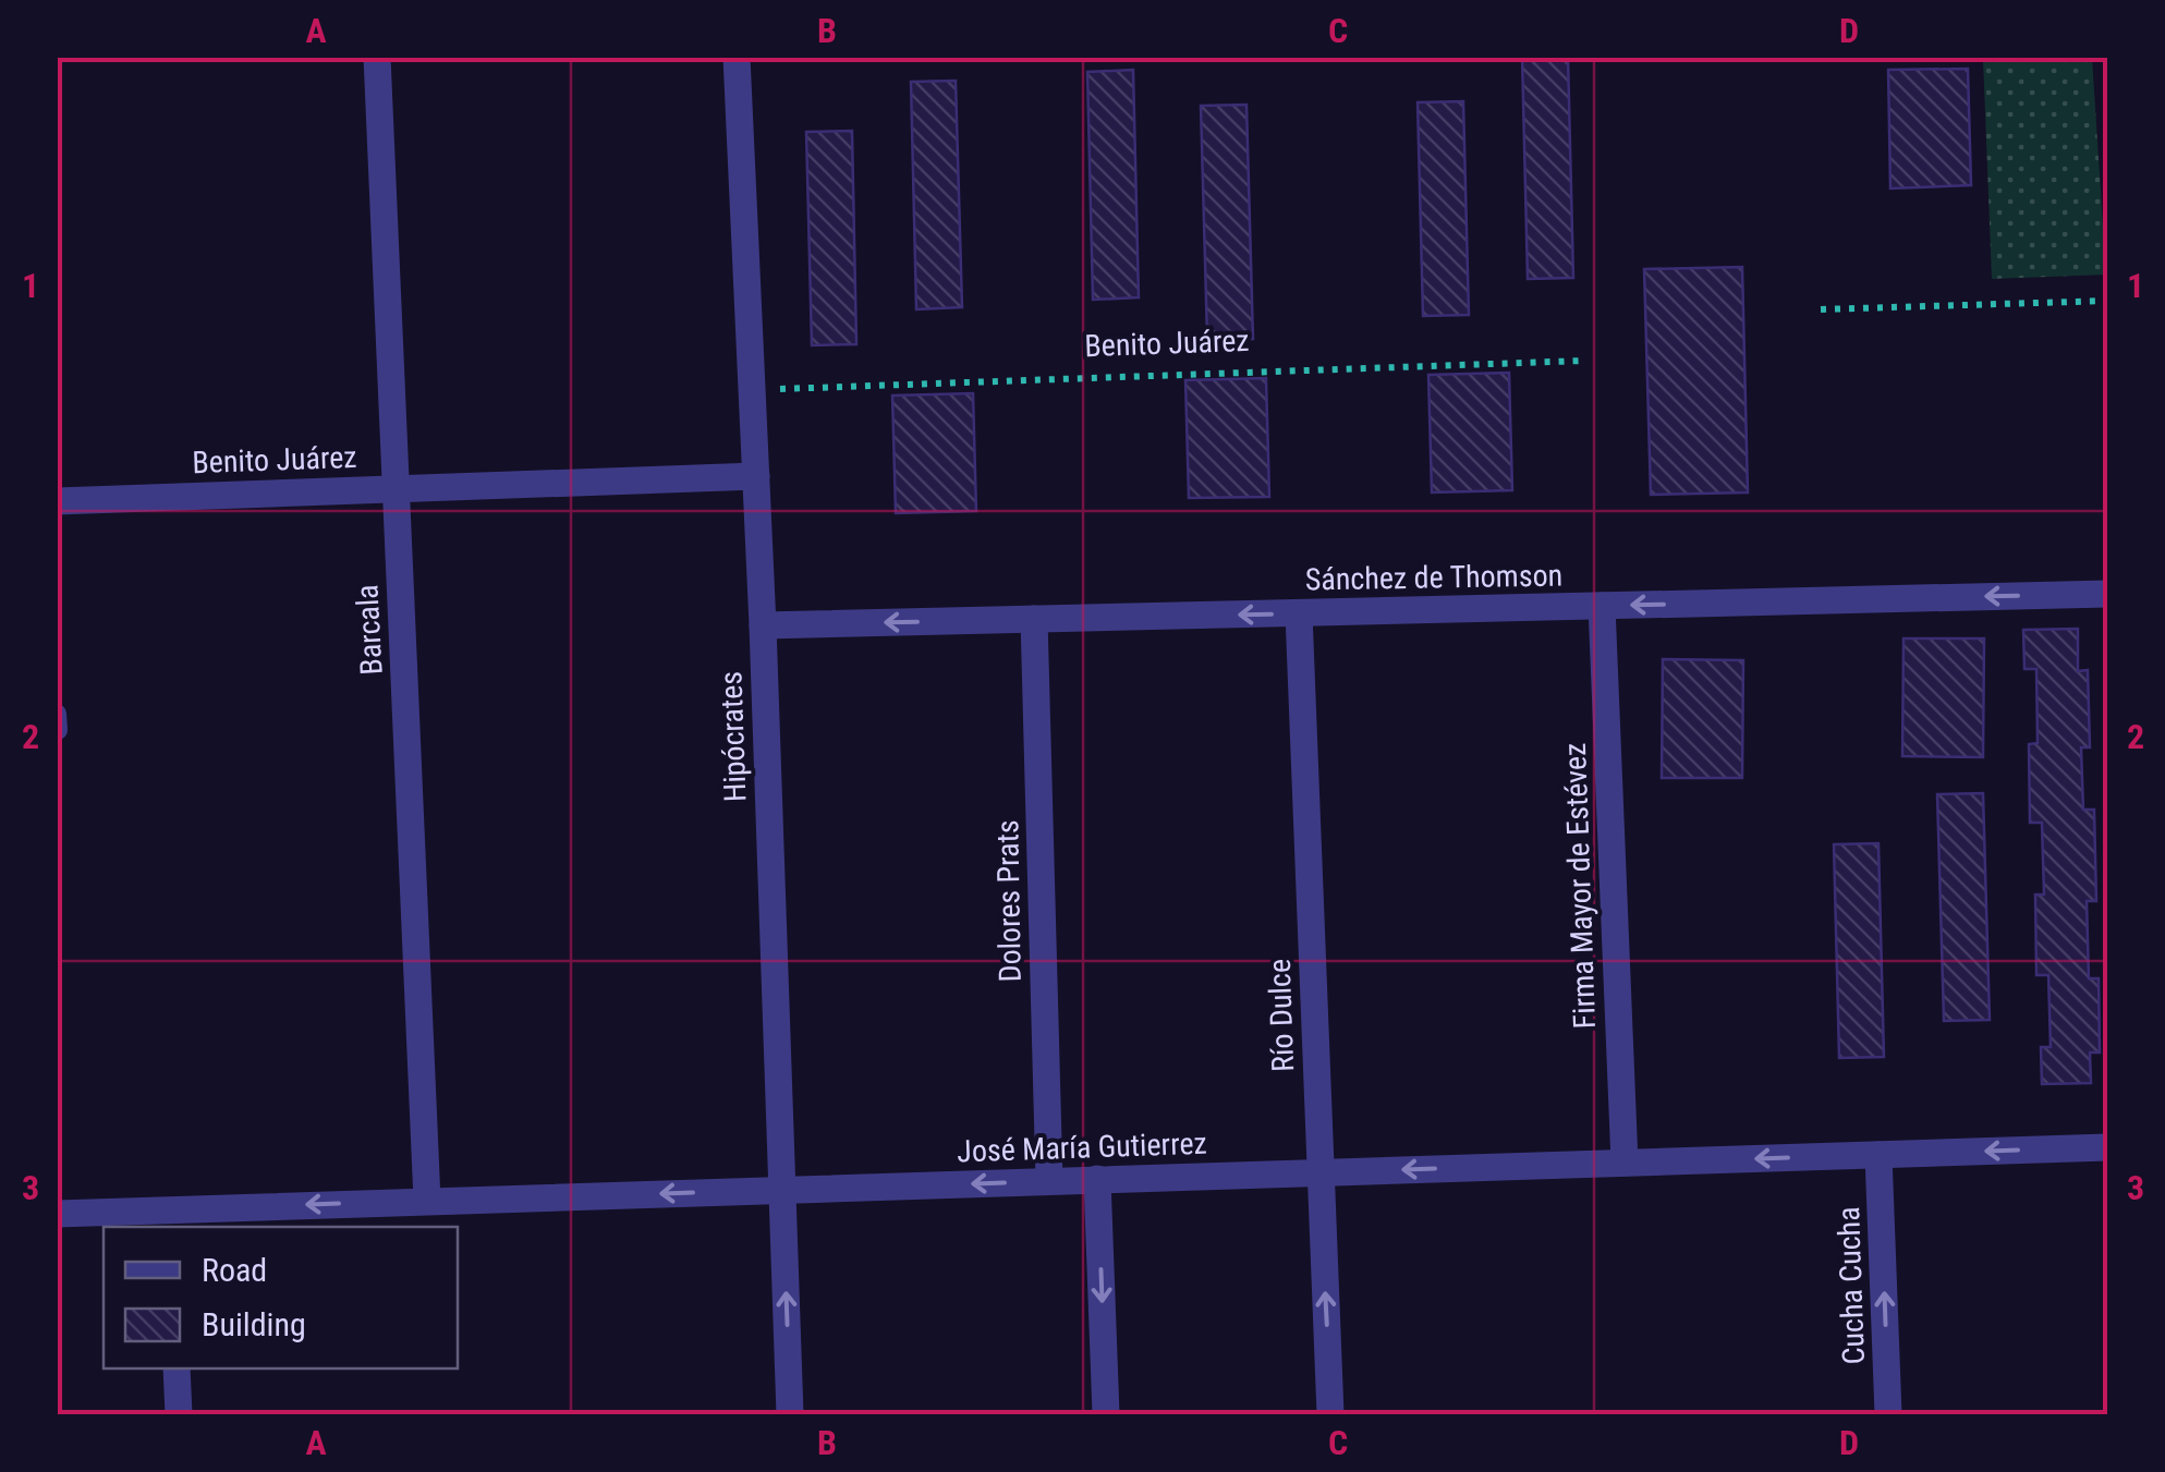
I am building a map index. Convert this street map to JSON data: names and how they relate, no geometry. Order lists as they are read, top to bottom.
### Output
{
  "streets": {
    "street": [
      "Benito Juárez",
      "Sánchez de Thomson",
      "Barcala",
      "Hipócrates",
      "Firma Mayor de Estévez",
      "Dolores Prats",
      "Río Dulce",
      "José María Gutierrez",
      "Cucha Cucha"
    ]
  },
  "crossings": [
    ["Benito Juárez", "Barcala"],
    ["Benito Juárez", "Hipócrates"],
    ["Sánchez de Thomson", "Hipócrates"],
    ["Sánchez de Thomson", "Firma Mayor de Estévez"],
    ["Sánchez de Thomson", "Dolores Prats"],
    ["Sánchez de Thomson", "Río Dulce"],
    ["Barcala", "José María Gutierrez"],
    ["Hipócrates", "José María Gutierrez"],
    ["Firma Mayor de Estévez", "José María Gutierrez"],
    ["Dolores Prats", "José María Gutierrez"],
    ["Río Dulce", "José María Gutierrez"],
    ["José María Gutierrez", "Cucha Cucha"]
  ],
  "one_way": ["Sánchez de Thomson", "José María Gutierrez", "Cucha Cucha"],
  "legend": ["Road", "Building"],
  "grid": {
    "columns": [
      "A",
      "B",
      "C",
      "D"
    ],
    "rows": ["1", "2", "3"]
  }
}
